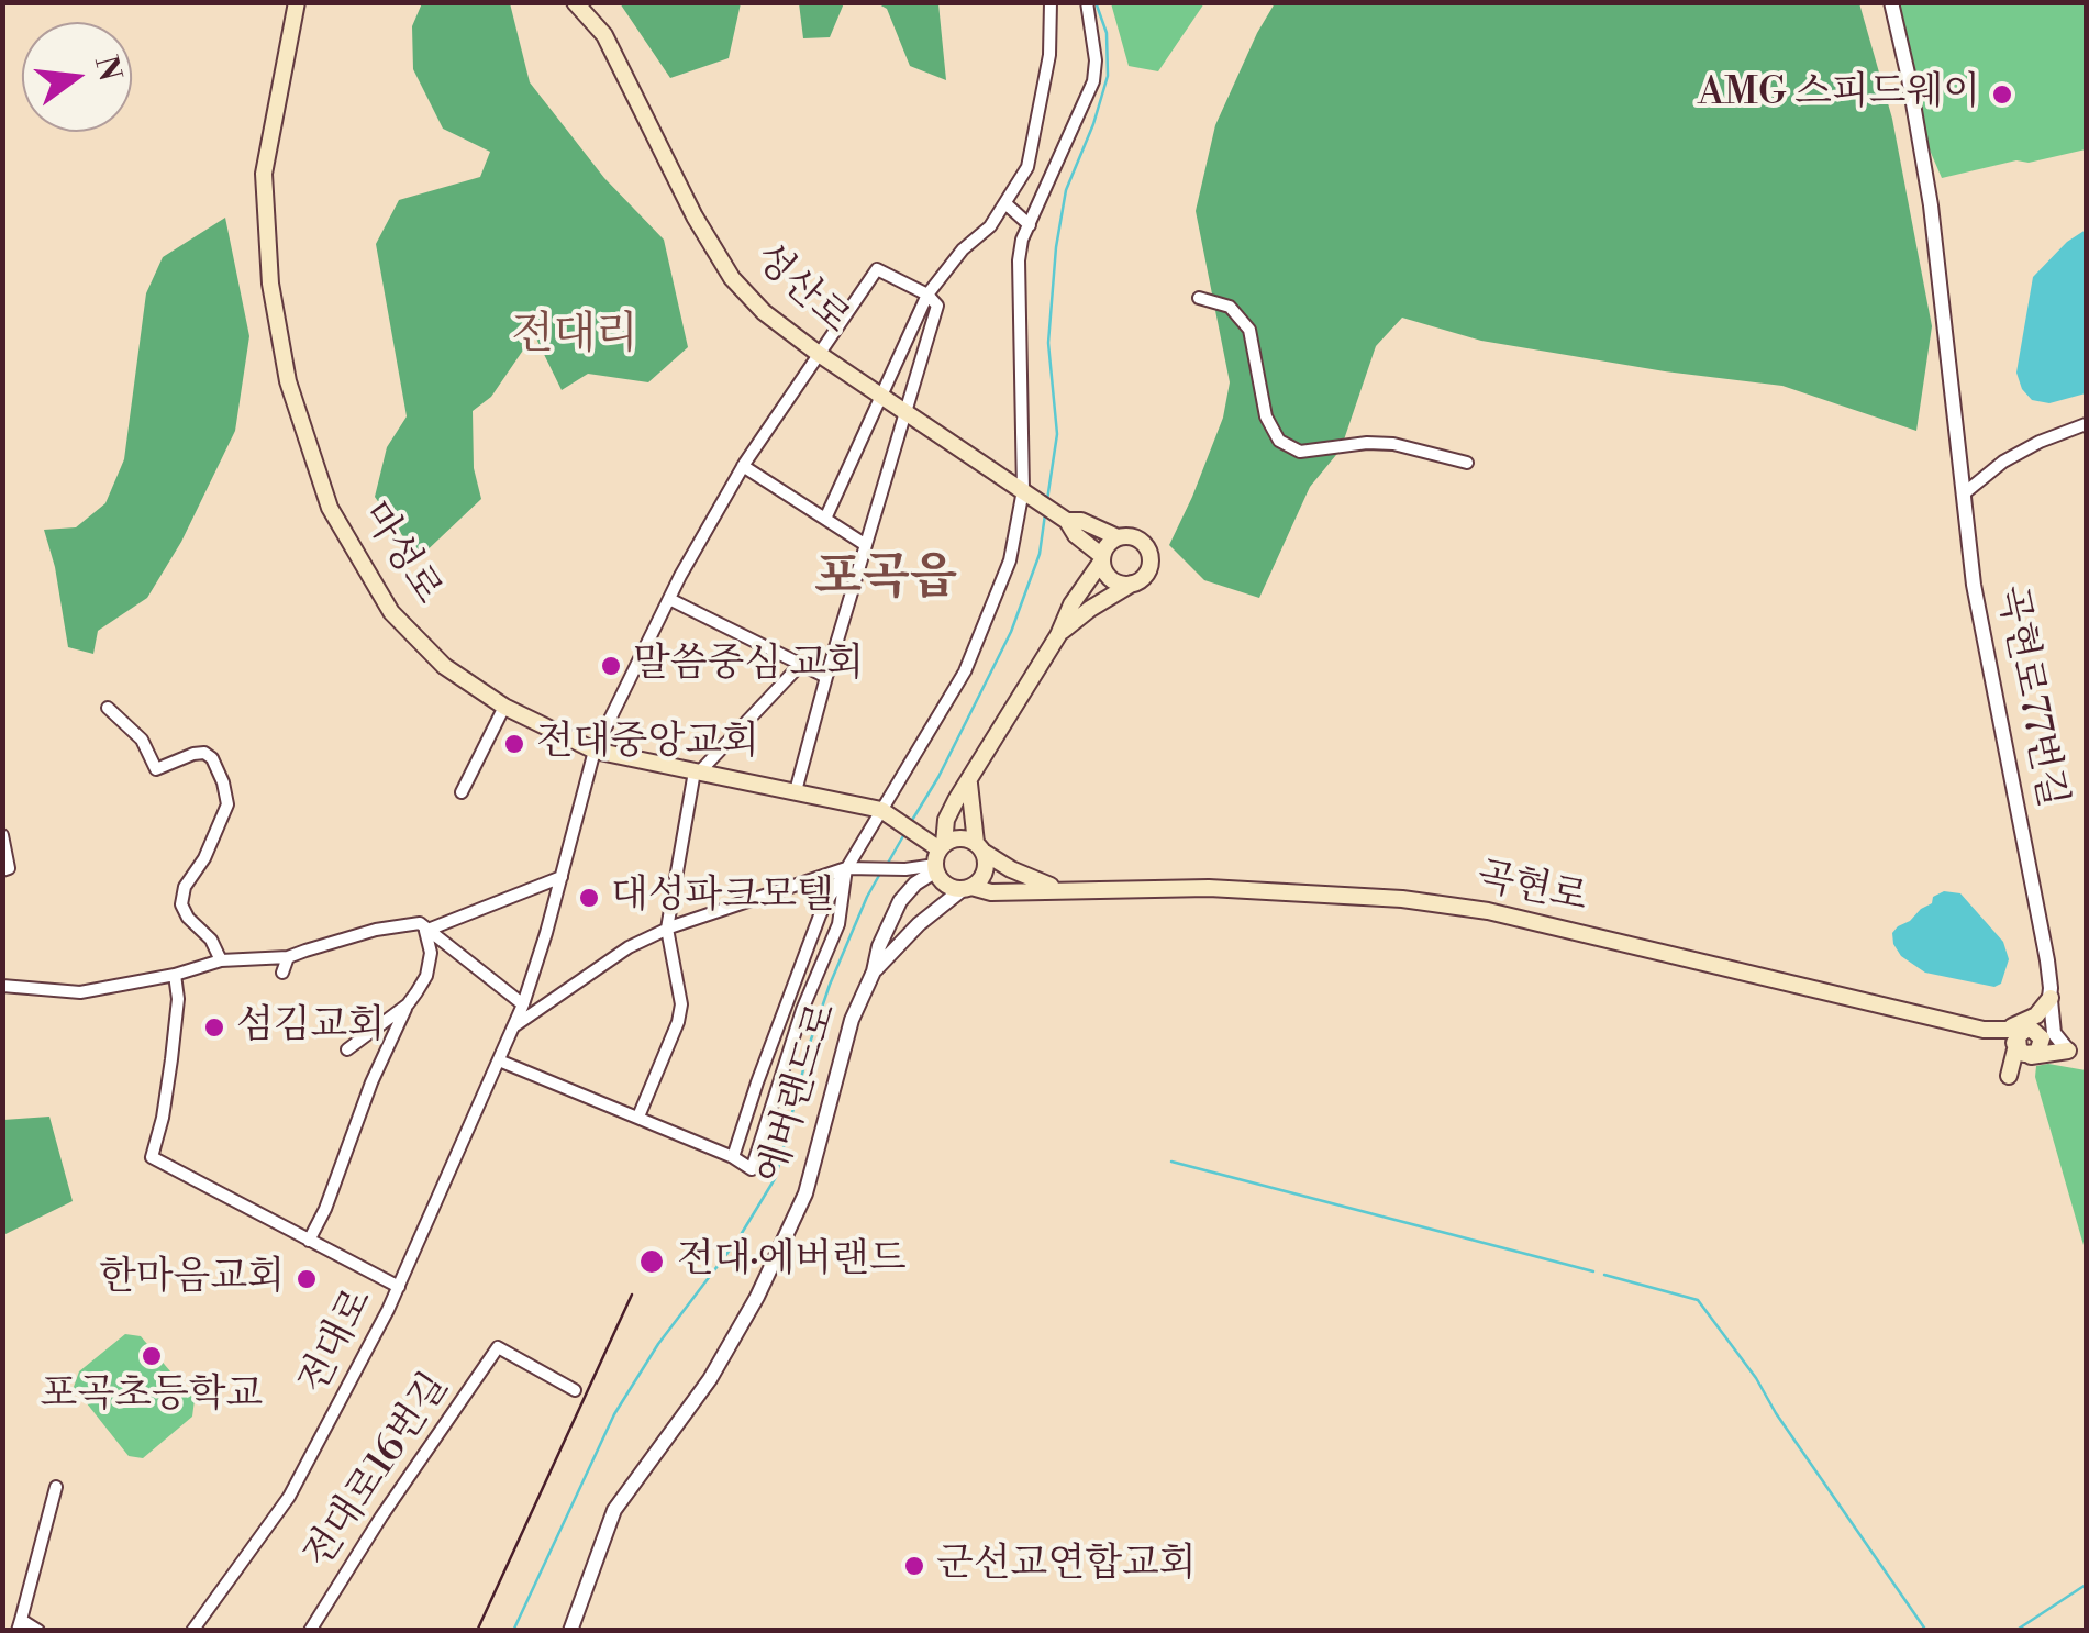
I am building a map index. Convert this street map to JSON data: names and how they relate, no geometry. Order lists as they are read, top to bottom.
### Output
{
  "streets": {
    "main road": [
      "성산로",
      "마성로",
      "곡현로",
      "에버랜드로"
    ],
    "street": ["곡현로77번길", "전대로", "전대로16번길"]
  },
  "crossings": [
    ["성산로", "전대로"],
    ["마성로", "전대로"],
    ["곡현로", "에버랜드로"]
  ],
  "districts": ["전대리", "포곡읍"],
  "places": [
    "AMG 스피드웨이",
    "말씀중심 교회",
    "전대중앙교회",
    "대성파크모텔",
    "섬김교회",
    "전대·에버랜드",
    "한마음교회",
    "포곡초등학교",
    "군선교연합교회"
  ],
  "north": "right"
}
